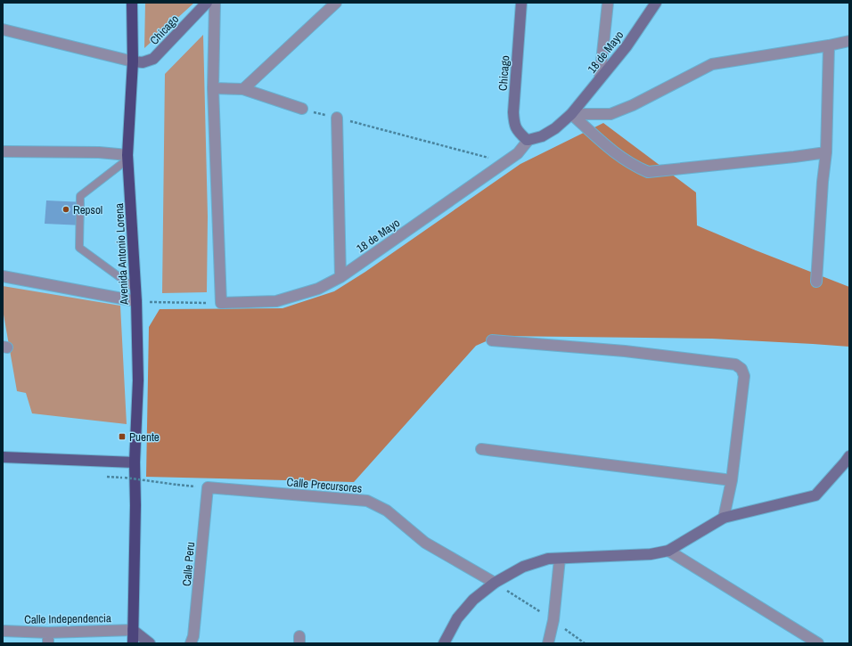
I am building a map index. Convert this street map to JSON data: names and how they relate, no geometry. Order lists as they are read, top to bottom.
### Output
{
  "streets": {
    "highway": ["Avenida Antonio Lorena"],
    "main road": ["Chicago", "18 de Mayo"],
    "street": ["Calle Precursores", "Calle Peru", "Calle Independencia"]
  },
  "crossings": [
    ["Chicago", "18 de Mayo"],
    ["Chicago", "Avenida Antonio Lorena"],
    ["Avenida Antonio Lorena", "Calle Independencia"],
    ["Calle Precursores", "Calle Peru"]
  ],
  "places": {
    "other": ["Repsol"],
    "transit": ["Puente"]
  }
}
